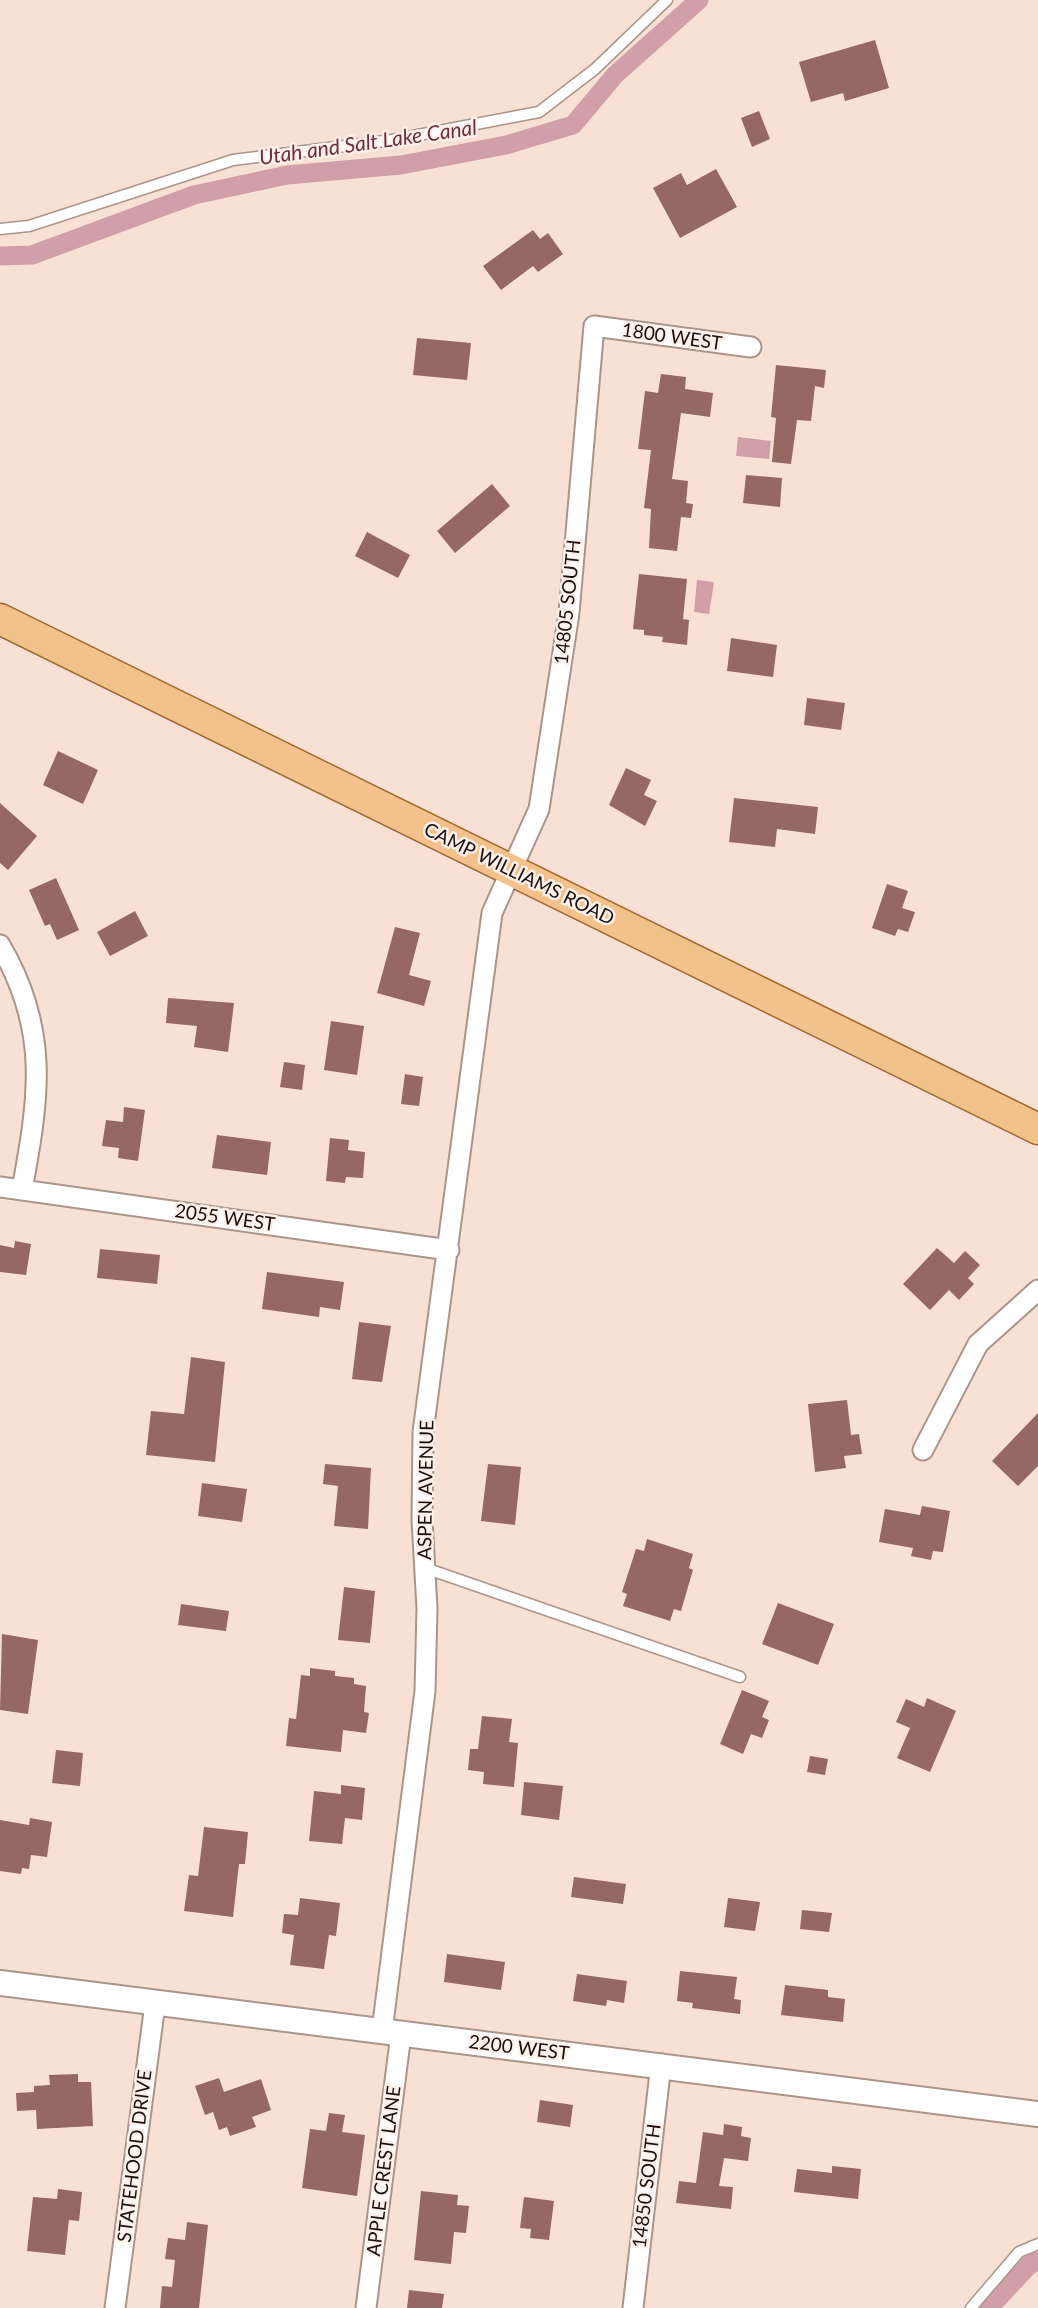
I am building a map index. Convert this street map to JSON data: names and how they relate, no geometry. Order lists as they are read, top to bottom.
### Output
{
  "streets": {
    "main road": ["CAMP WILLIAMS ROAD"],
    "street": [
      "1800 WEST",
      "14805 SOUTH",
      "2055 WEST",
      "ASPEN AVENUE",
      "2200 WEST",
      "STATEHOOD DRIVE",
      "APPLE CREST LANE",
      "14850 SOUTH"
    ]
  },
  "crossings": [
    ["1800 WEST", "14805 SOUTH"],
    ["14805 SOUTH", "CAMP WILLIAMS ROAD"],
    ["14805 SOUTH", "ASPEN AVENUE"],
    ["CAMP WILLIAMS ROAD", "ASPEN AVENUE"],
    ["2055 WEST", "ASPEN AVENUE"],
    ["ASPEN AVENUE", "2200 WEST"],
    ["ASPEN AVENUE", "APPLE CREST LANE"],
    ["2200 WEST", "STATEHOOD DRIVE"],
    ["2200 WEST", "APPLE CREST LANE"],
    ["2200 WEST", "14850 SOUTH"]
  ],
  "water": ["Utah and Salt Lake Canal"]
}
